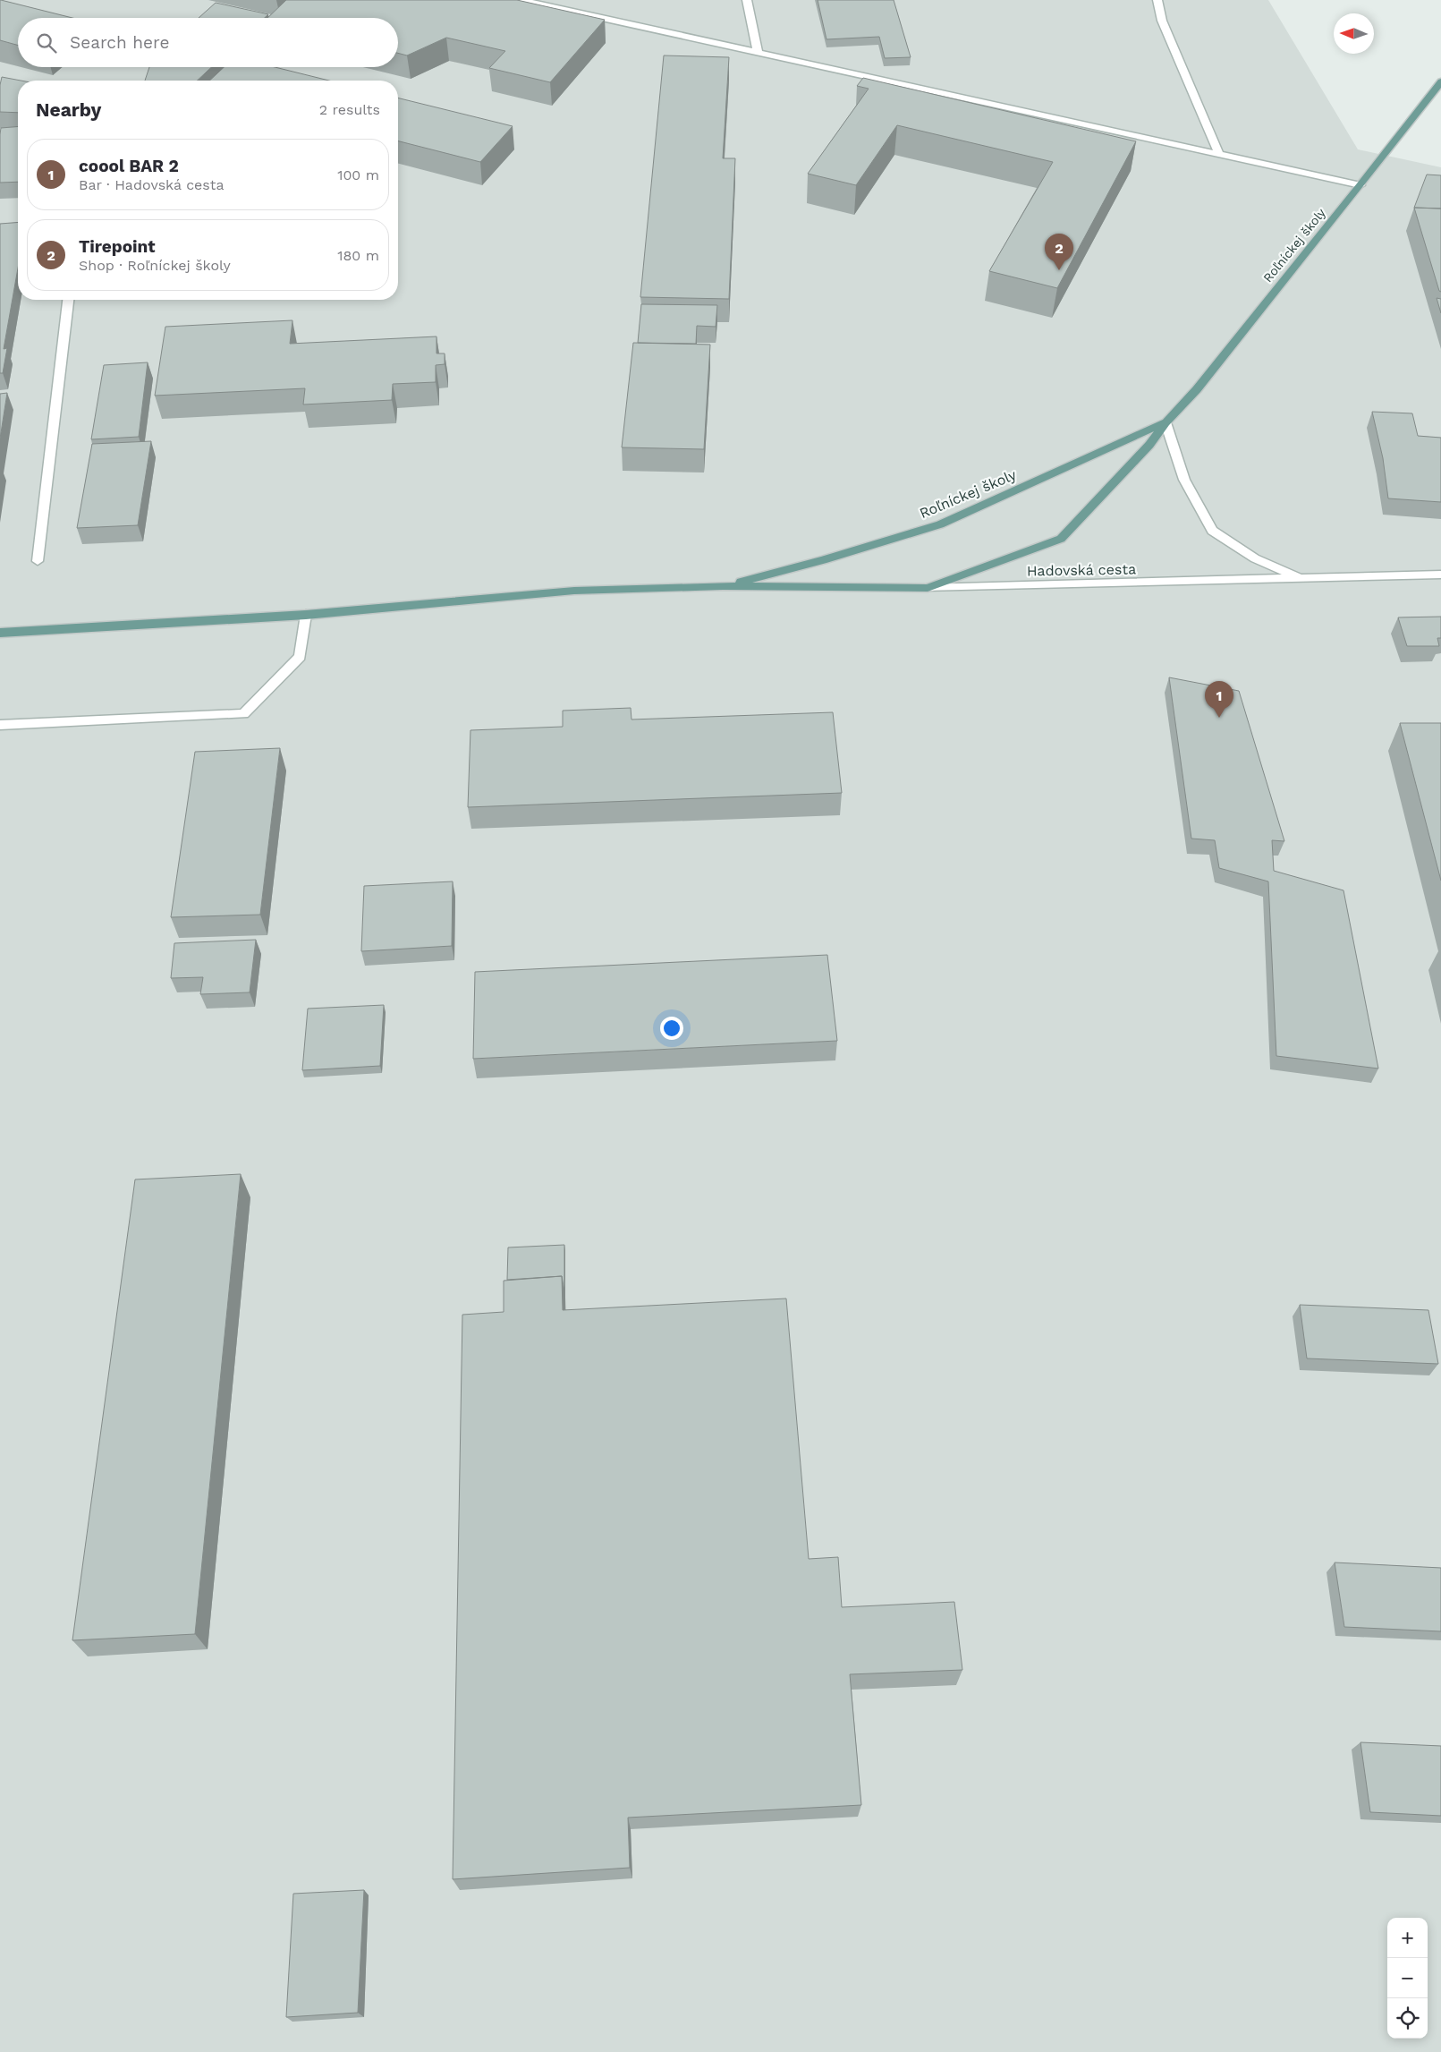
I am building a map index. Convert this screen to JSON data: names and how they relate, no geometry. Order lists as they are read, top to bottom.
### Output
{
  "streets": {
    "main road": ["Roľníckej školy", "Hadovská cesta"]
  },
  "crossings": [
    ["Roľníckej školy", "Hadovská cesta"]
  ],
  "north": "left",
  "page": {
    "search": "Search here",
    "heading": ["Nearby", "2 results"],
    "list": [
      {
        "mark": "1",
        "name": "coool BAR 2",
        "note": "Bar · Hadovská cesta",
        "value": "100 m"
      },
      {
        "mark": "2",
        "name": "Tirepoint",
        "note": "Shop · Roľníckej školy",
        "value": "180 m"
      }
    ],
    "pins": ["2", "1"],
    "map_buttons": ["+", "−"]
  }
}
